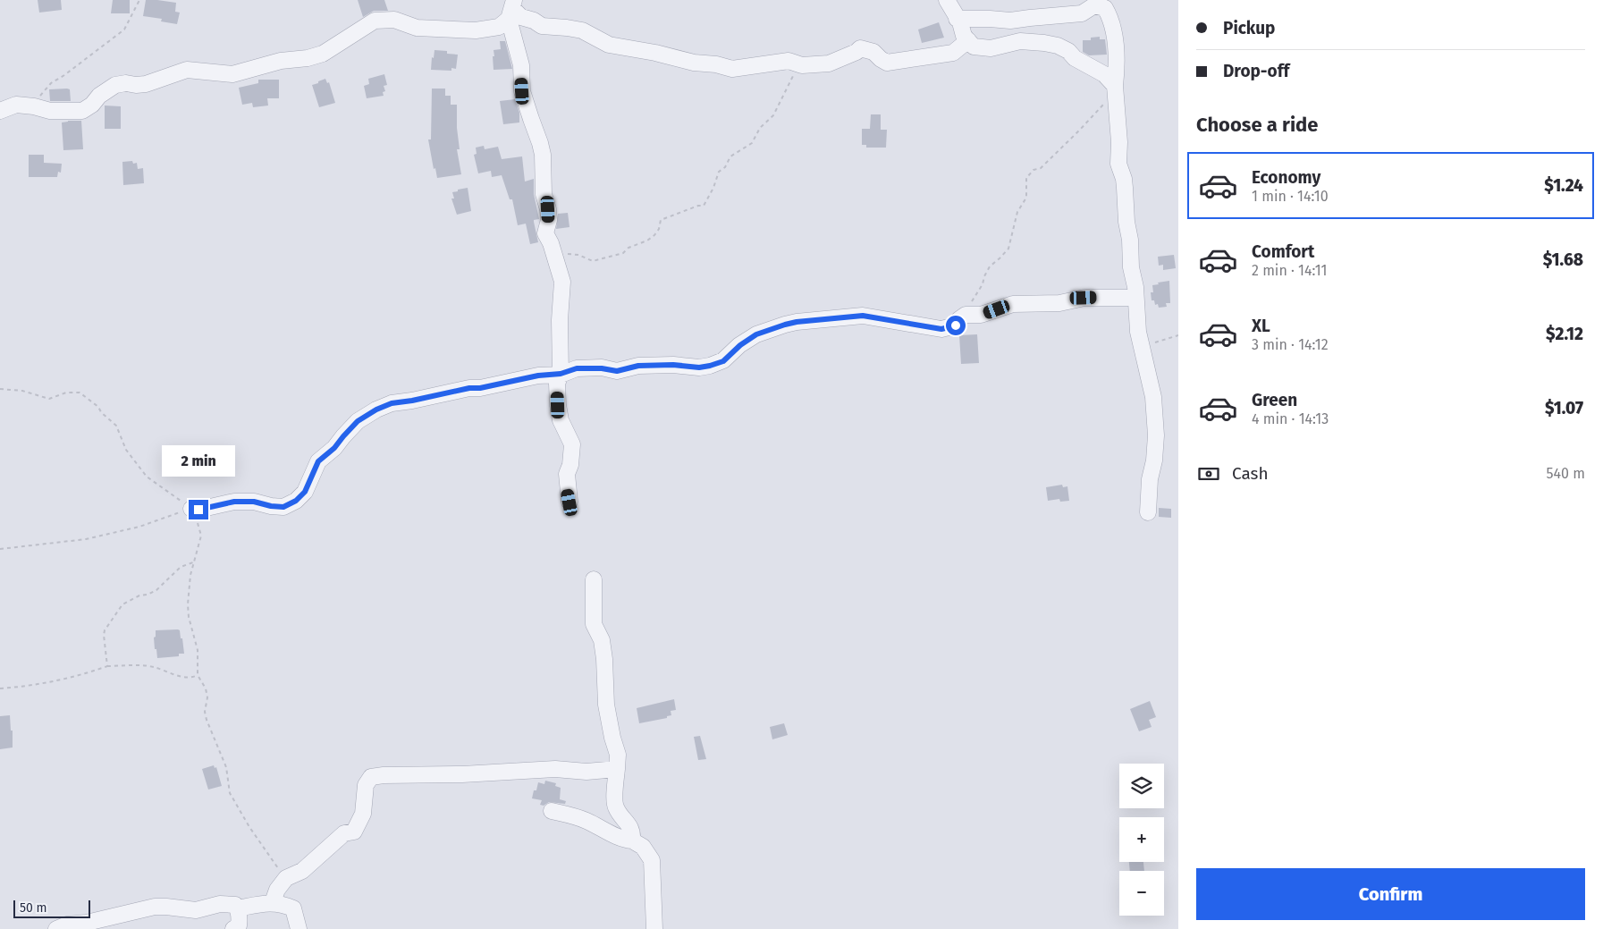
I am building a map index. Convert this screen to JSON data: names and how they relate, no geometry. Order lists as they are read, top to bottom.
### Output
{
  "scale_bar": "50 m",
  "page": {
    "banner": ["Pickup", "Drop-off"],
    "heading": "Choose a ride",
    "list": [
      {
        "name": "Economy",
        "note": "1 min · 14:10",
        "value": "$1.24"
      },
      {
        "name": "Comfort",
        "note": "2 min · 14:11",
        "value": "$1.68"
      },
      {
        "name": "XL",
        "note": "3 min · 14:12",
        "value": "$2.12"
      },
      {
        "name": "Green",
        "note": "4 min · 14:13",
        "value": "$1.07"
      }
    ],
    "bubble": "2 min",
    "pay": ["Cash", "540 m"],
    "map_buttons": ["+", "−"],
    "buttons": "Confirm",
    "scale": "50 m"
  }
}
